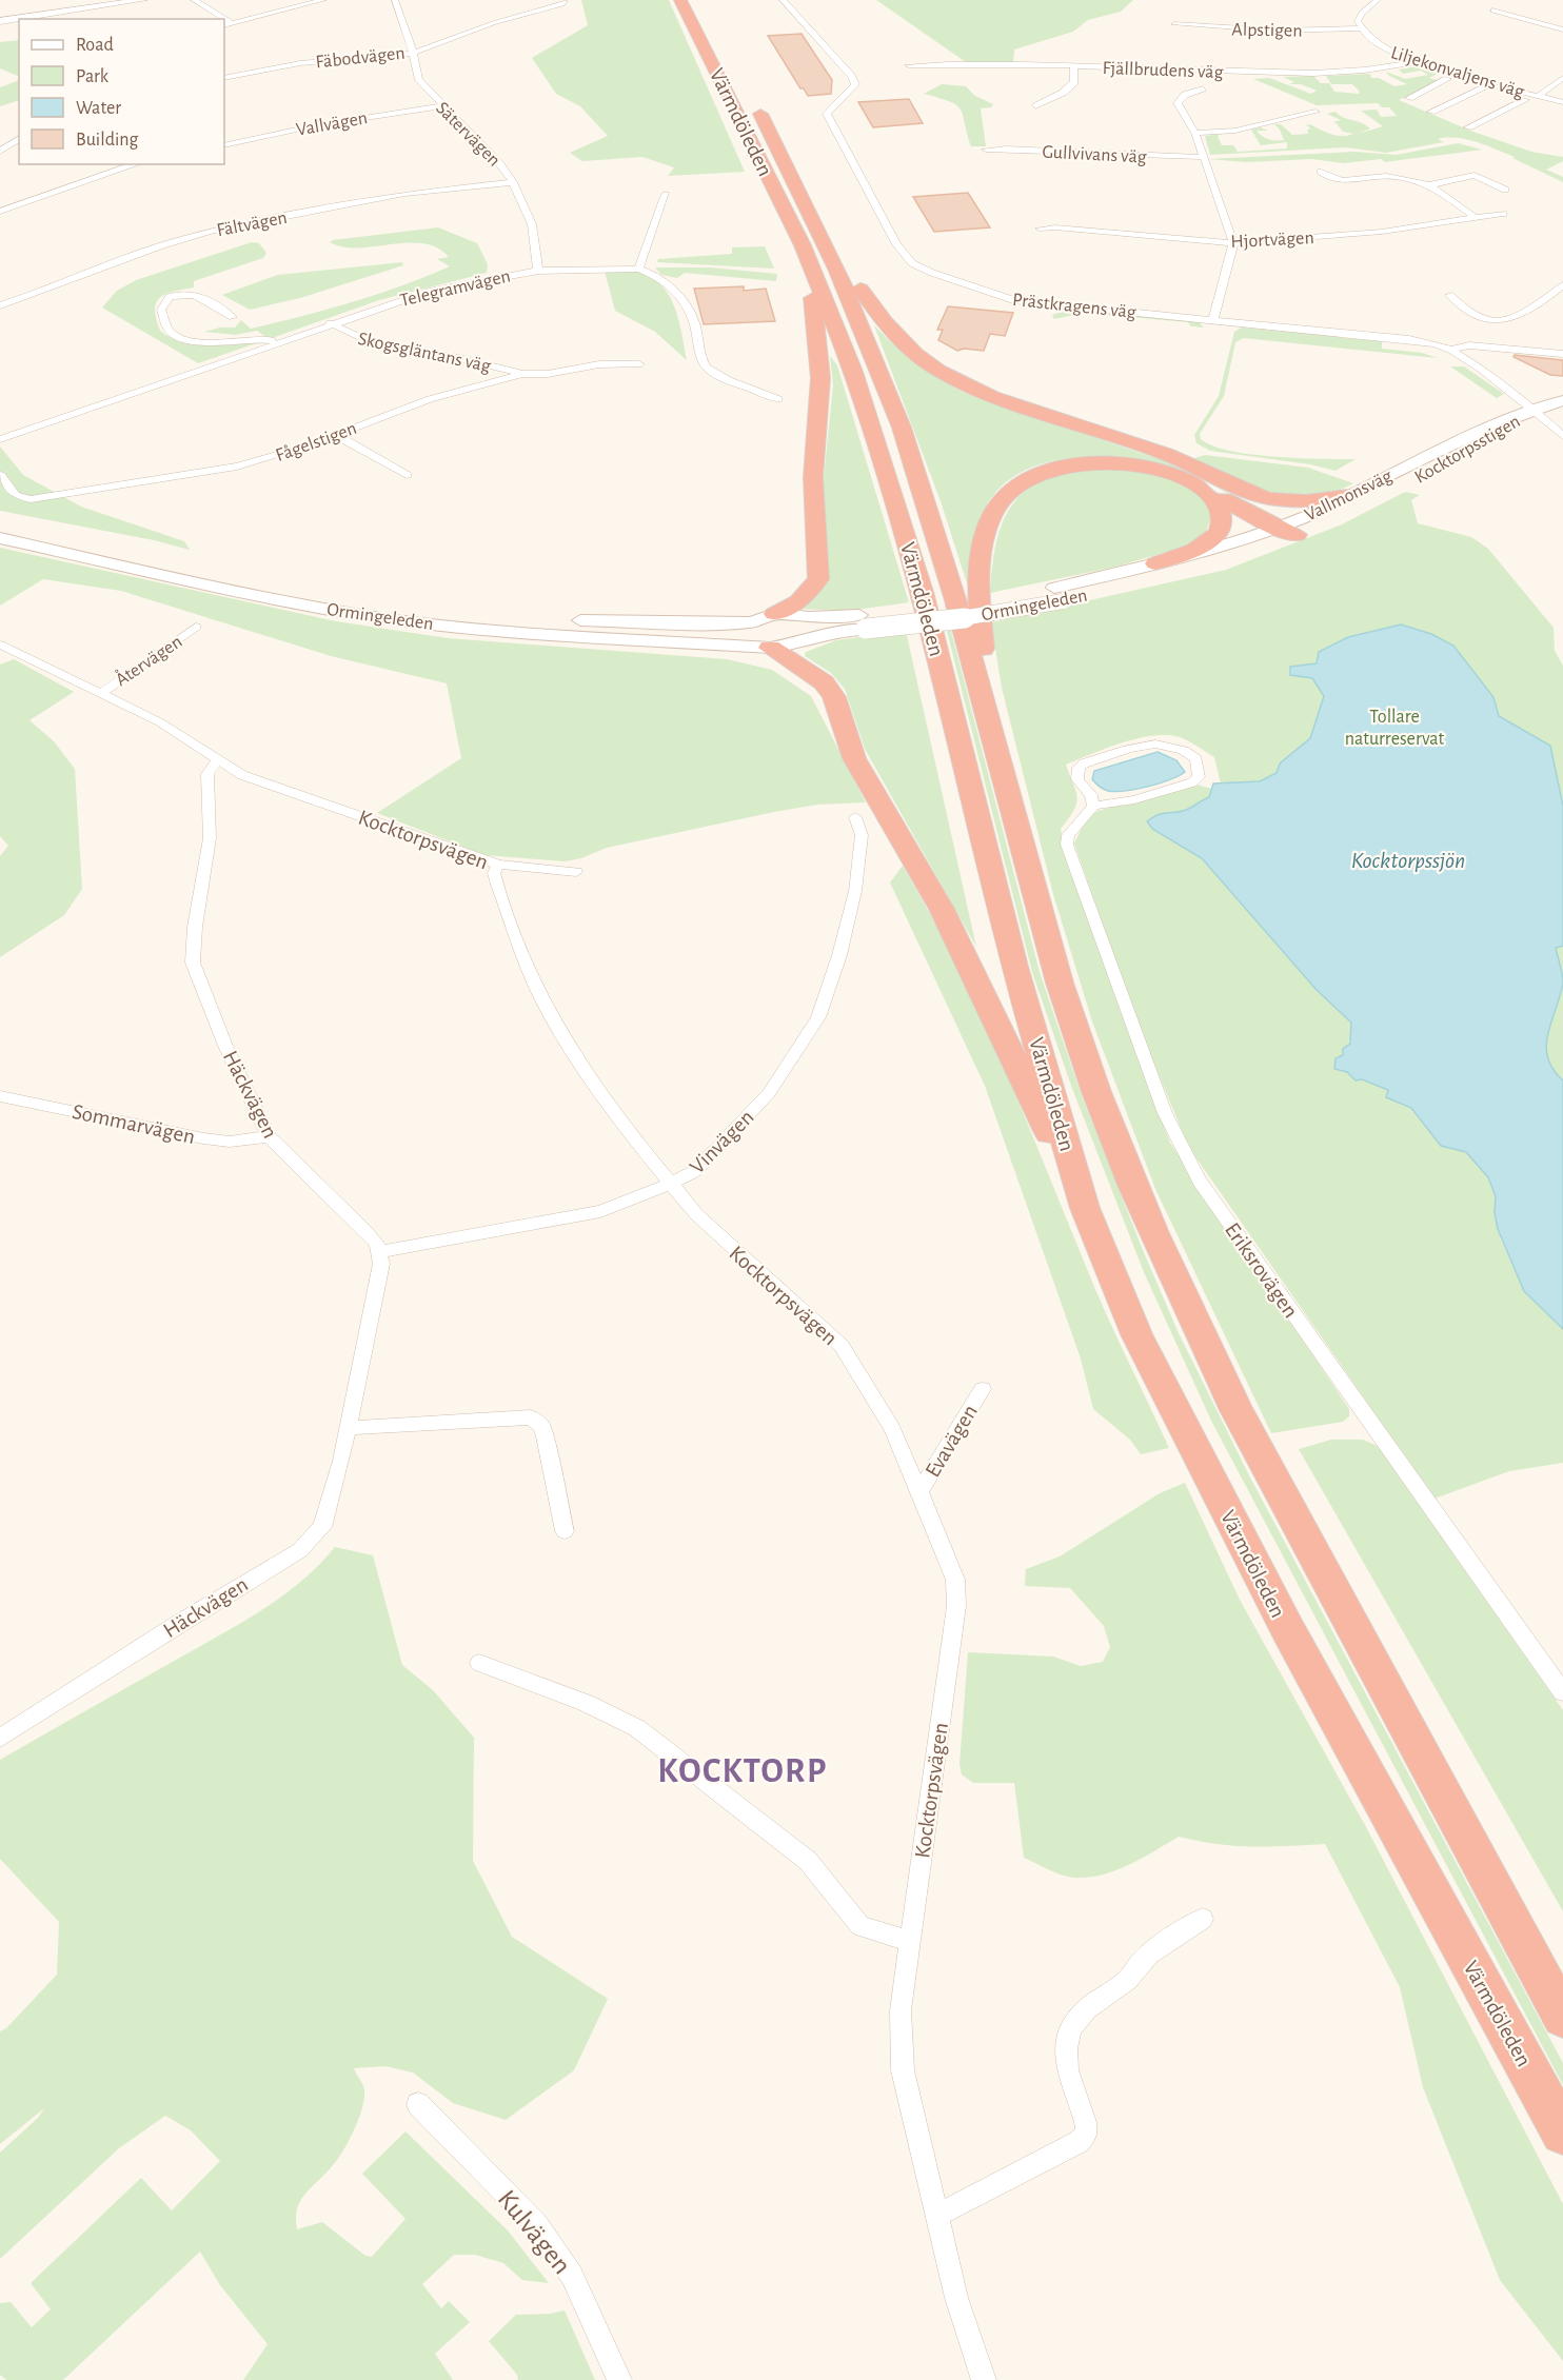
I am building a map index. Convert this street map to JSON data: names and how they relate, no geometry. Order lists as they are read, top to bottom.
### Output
{
  "streets": {
    "highway": ["Värmdöleden"],
    "main road": ["Kocktorpsstigen", "Vallmonsväg", "Ormingeleden"],
    "street": [
      "Alpstigen",
      "Fäbodvägen",
      "Fjällbrudens väg",
      "Liljekonvaljens väg",
      "Vallvägen",
      "Sätervägen",
      "Gullvivans väg",
      "Fältvägen",
      "Hjortvägen",
      "Telegramvägen",
      "Prästkragens väg",
      "Skogsgläntans väg",
      "Fågelstigen",
      "Återvägen",
      "Kocktorpsvägen",
      "Häckvägen",
      "Sommarvägen",
      "Vinvägen",
      "Eriksrovägen",
      "Evavägen",
      "Kulvägen"
    ]
  },
  "crossings": [
    ["Alpstigen", "Liljekonvaljens väg"],
    ["Fäbodvägen", "Sätervägen"],
    ["Fjällbrudens väg", "Liljekonvaljens väg"],
    ["Vallvägen", "Sätervägen"],
    ["Sätervägen", "Fältvägen"],
    ["Sätervägen", "Telegramvägen"],
    ["Telegramvägen", "Skogsgläntans väg"],
    ["Prästkragens väg", "Kocktorpsstigen"],
    ["Prästkragens väg", "Vallmonsväg"],
    ["Skogsgläntans väg", "Fågelstigen"],
    ["Kocktorpsstigen", "Vallmonsväg"],
    ["Kocktorpsstigen", "Ormingeleden"],
    ["Vallmonsväg", "Ormingeleden"],
    ["Återvägen", "Kocktorpsvägen"],
    ["Kocktorpsvägen", "Häckvägen"],
    ["Kocktorpsvägen", "Vinvägen"],
    ["Kocktorpsvägen", "Evavägen"],
    ["Häckvägen", "Sommarvägen"],
    ["Häckvägen", "Vinvägen"]
  ],
  "districts": ["KOCKTORP"],
  "water": ["Kocktorpssjön"],
  "parks": ["Tollare naturreservat"],
  "legend": [
    "Road",
    "Park",
    "Water",
    "Building"
  ]
}
